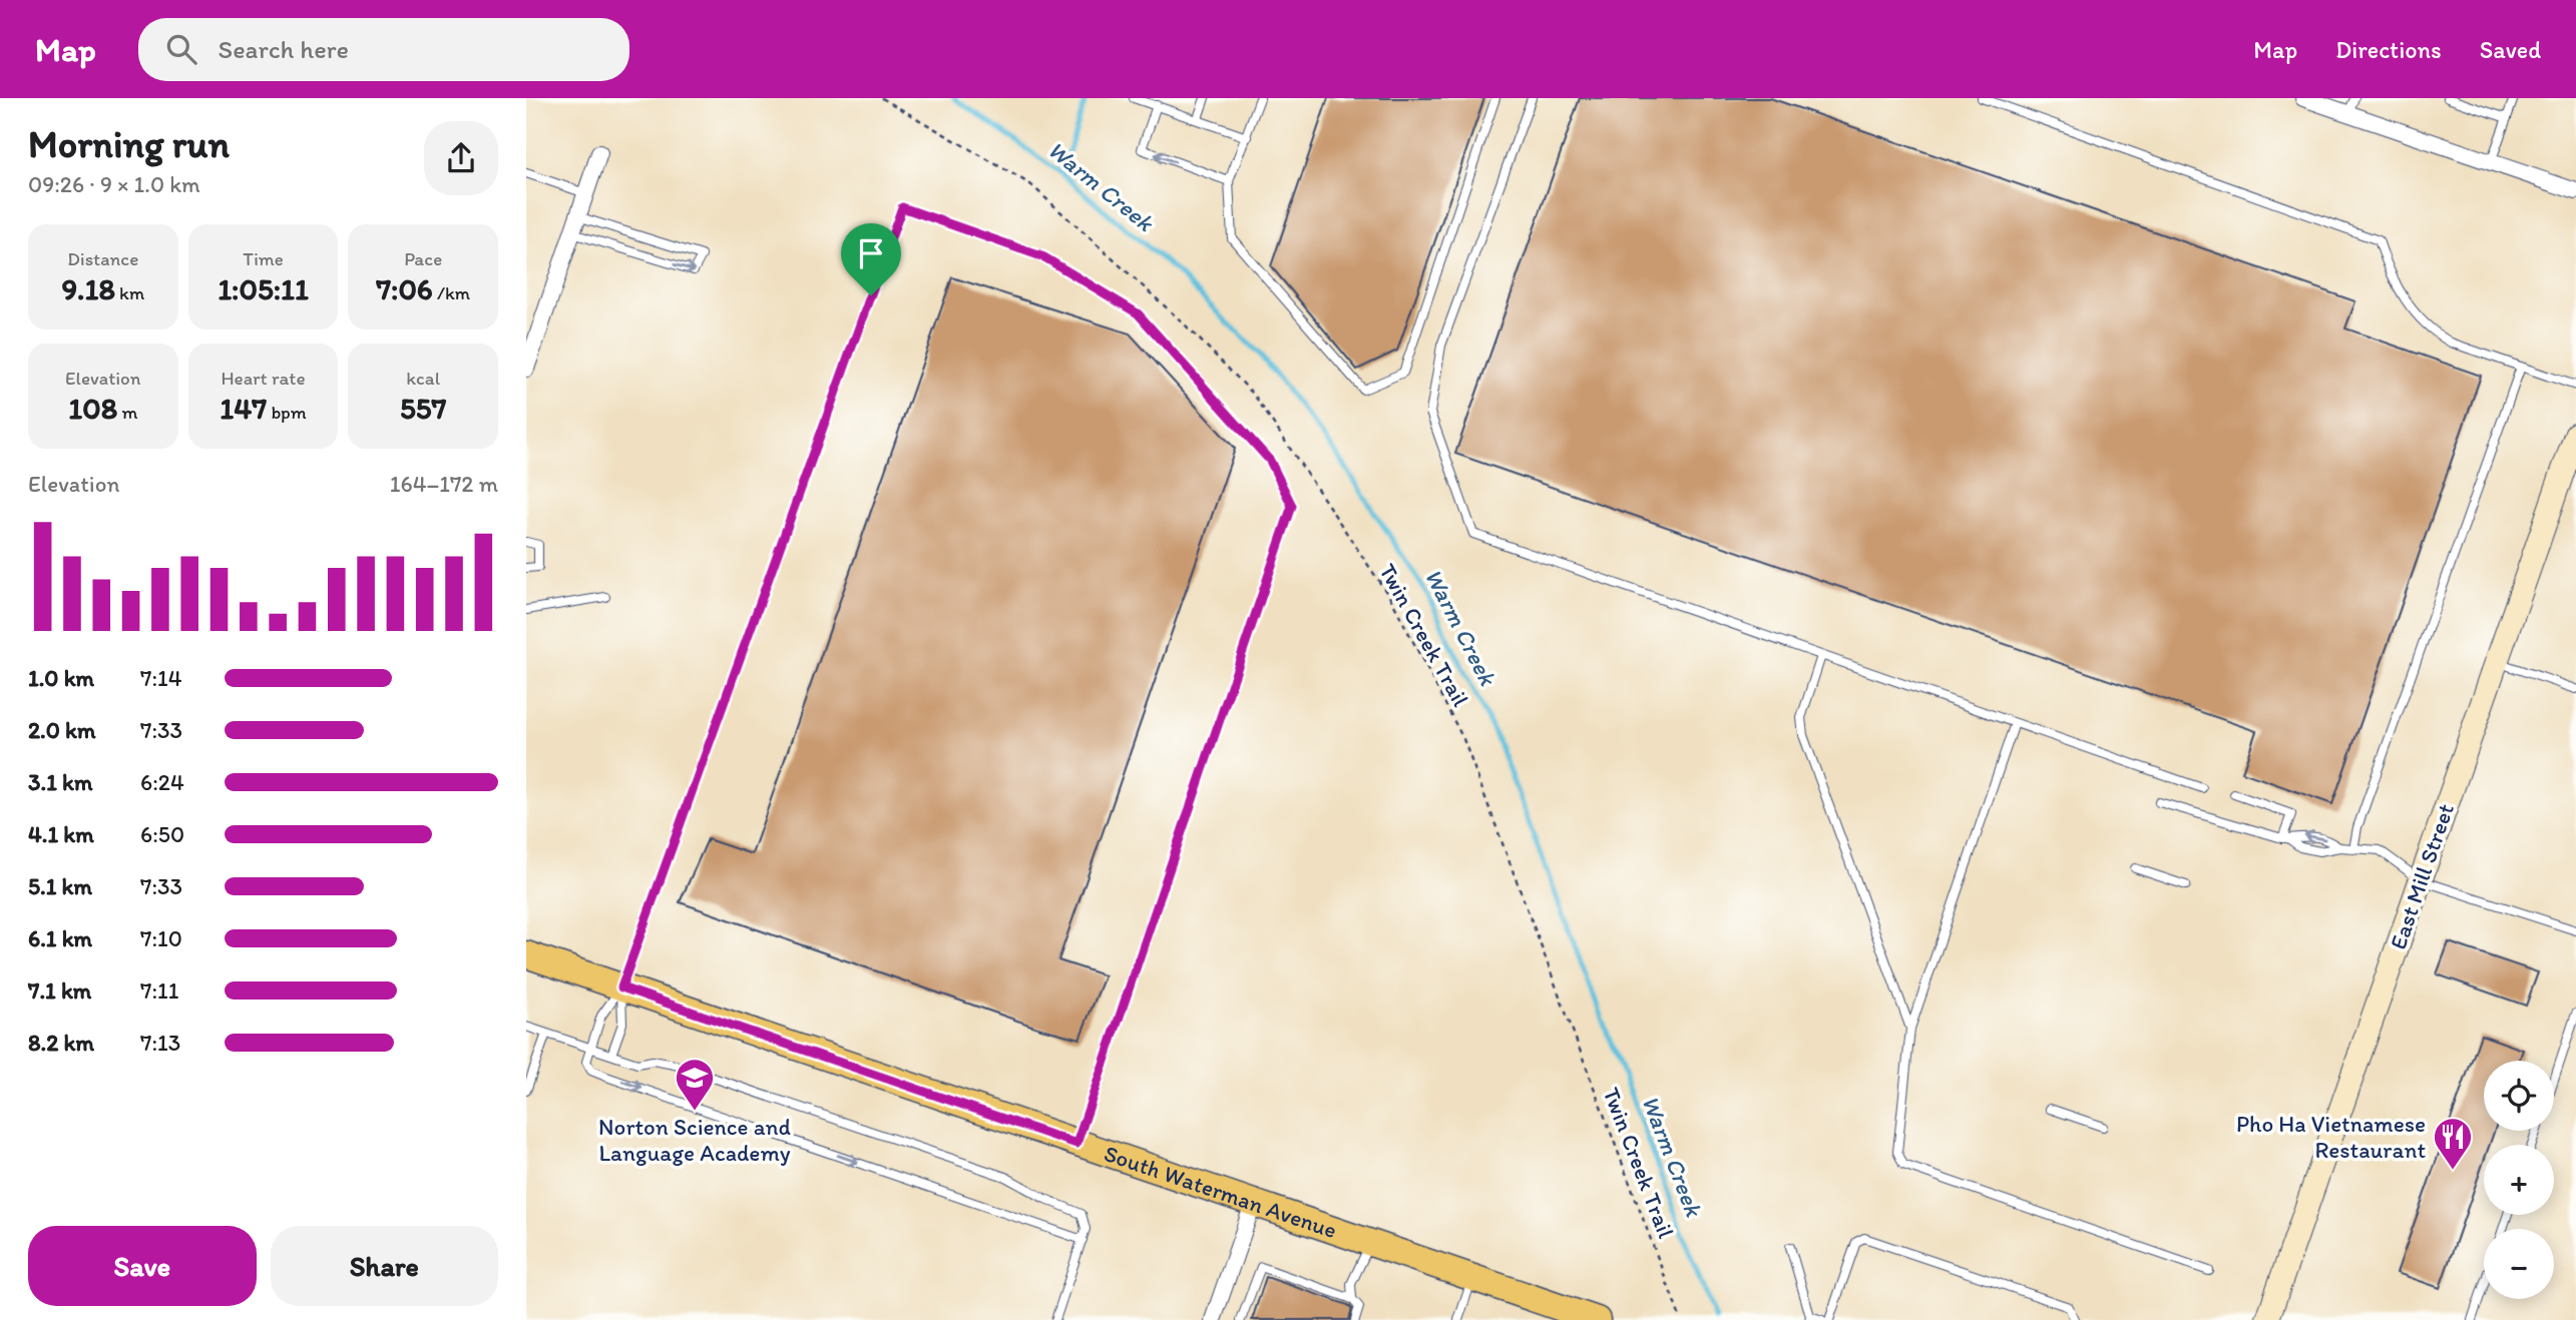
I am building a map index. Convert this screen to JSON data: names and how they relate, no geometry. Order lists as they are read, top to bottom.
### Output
{
  "streets": {
    "main road": ["East Mill Street", "South Waterman Avenue"],
    "path": ["Twin Creek Trail"]
  },
  "water": ["Warm Creek"],
  "places": {
    "school or university": ["Norton Science and Language Academy"],
    "restaurant": ["Pho Ha Vietnamese Restaurant"]
  },
  "page": {
    "header": "Map",
    "search": "Search here",
    "nav": ["Map", "Directions", "Saved"],
    "heading": ["Morning run", "09:26 · 9 × 1.0 km"],
    "stats": [
      ["Distance", "9.18 km"],
      ["Time", "1:05:11"],
      ["Pace", "7:06 /km"],
      ["Elevation", "108 m"],
      ["Heart rate", "147 bpm"],
      ["kcal", "557"]
    ],
    "chart": ["Elevation", "164–172 m"],
    "list": [
      {
        "name": "1.0 km",
        "note": "7:14"
      },
      {
        "name": "2.0 km",
        "note": "7:33"
      },
      {
        "name": "3.1 km",
        "note": "6:24"
      },
      {
        "name": "4.1 km",
        "note": "6:50"
      },
      {
        "name": "5.1 km",
        "note": "7:33"
      },
      {
        "name": "6.1 km",
        "note": "7:10"
      },
      {
        "name": "7.1 km",
        "note": "7:11"
      },
      {
        "name": "8.2 km",
        "note": "7:13"
      }
    ],
    "map_buttons": ["+", "−"],
    "buttons": ["Save", "Share"]
  }
}
